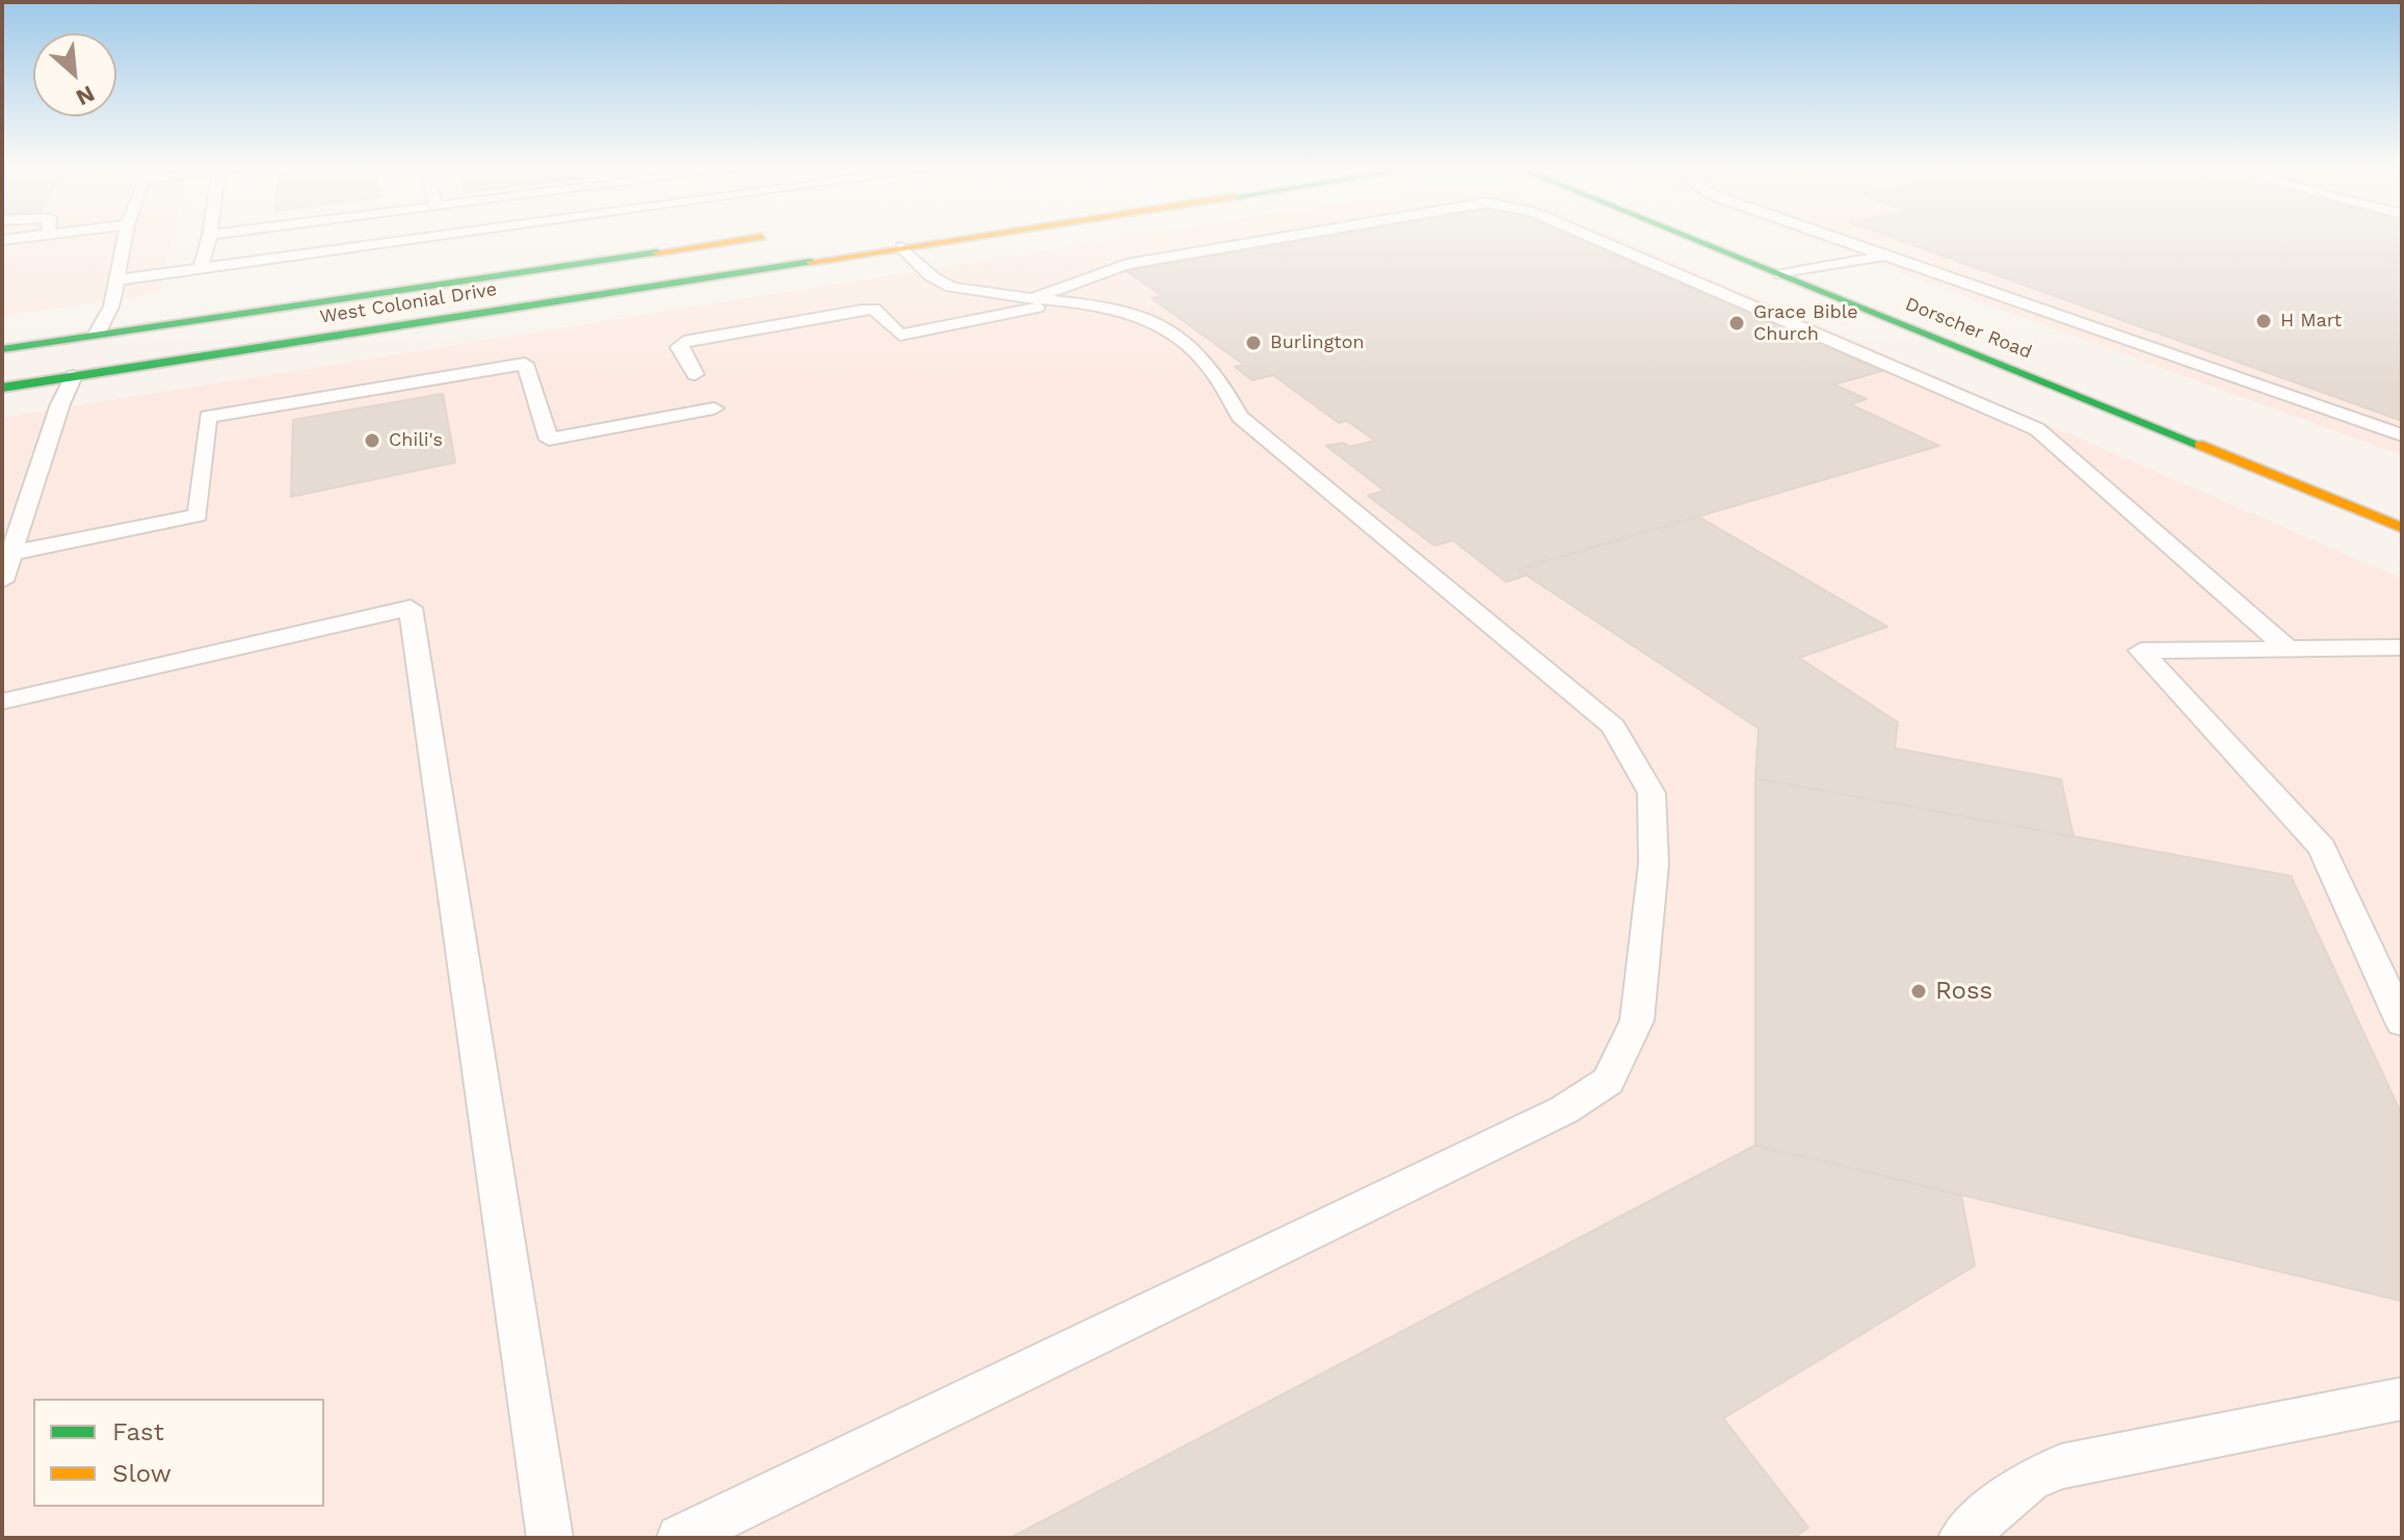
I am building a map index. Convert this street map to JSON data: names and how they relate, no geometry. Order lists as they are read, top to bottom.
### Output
{
  "streets": {
    "main road": ["West Colonial Drive", "Dorscher Road"]
  },
  "places": [
    "H Mart",
    "Grace Bible Church",
    "Burlington",
    "Chili's",
    "Ross"
  ],
  "legend": ["Fast", "Slow"],
  "north": "bottom right"
}
